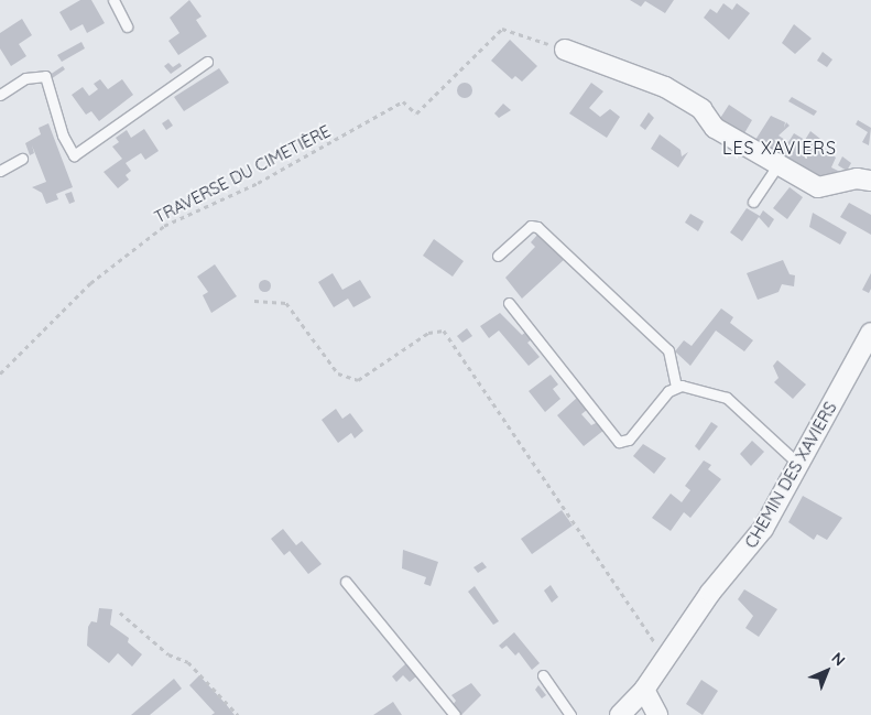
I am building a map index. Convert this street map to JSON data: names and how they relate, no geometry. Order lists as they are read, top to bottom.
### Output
{
  "streets": {
    "street": ["CHEMIN DES XAVIERS"],
    "path": ["TRAVERSE DU CIMETIÈRE"]
  },
  "districts": ["LES XAVIERS"],
  "north": "top right"
}
